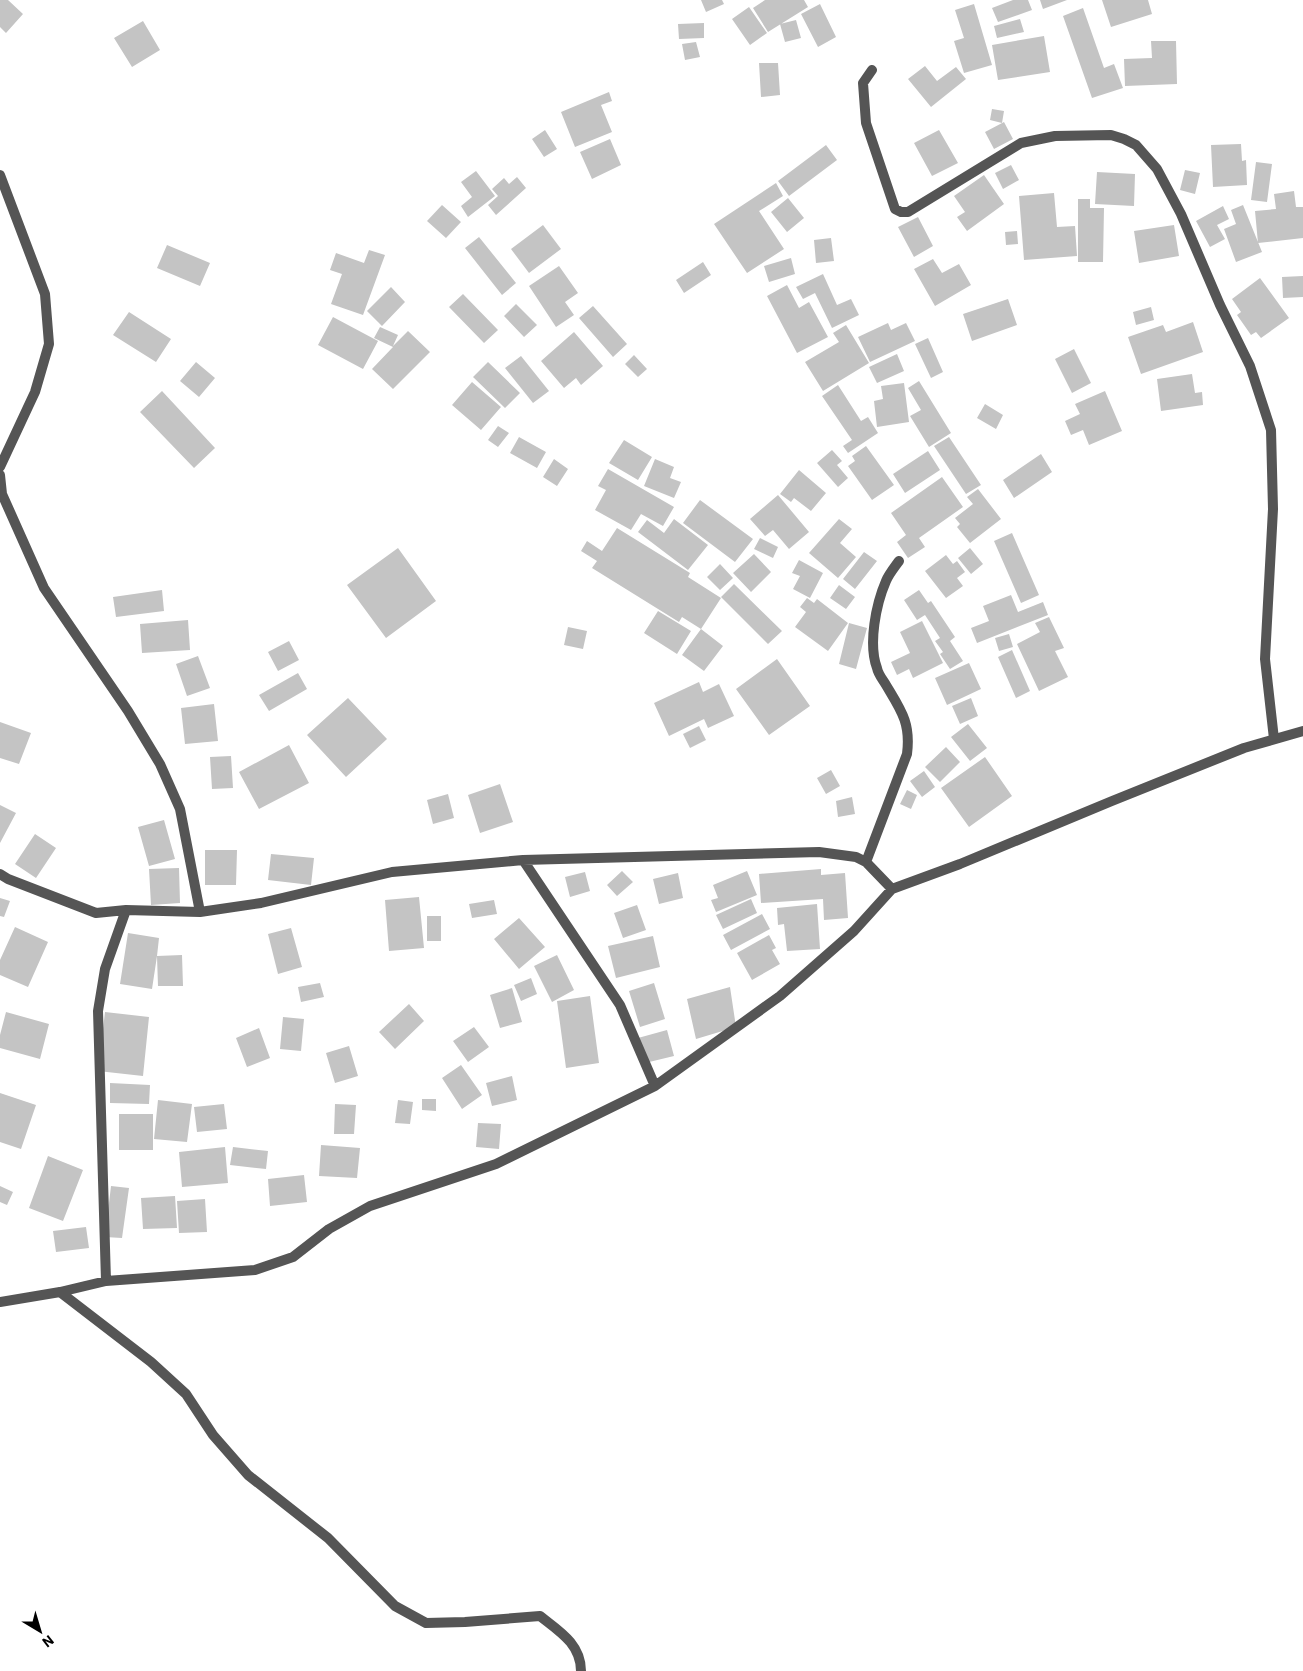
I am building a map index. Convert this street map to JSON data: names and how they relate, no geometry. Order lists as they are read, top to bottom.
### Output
{
  "north": "bottom right"
}
